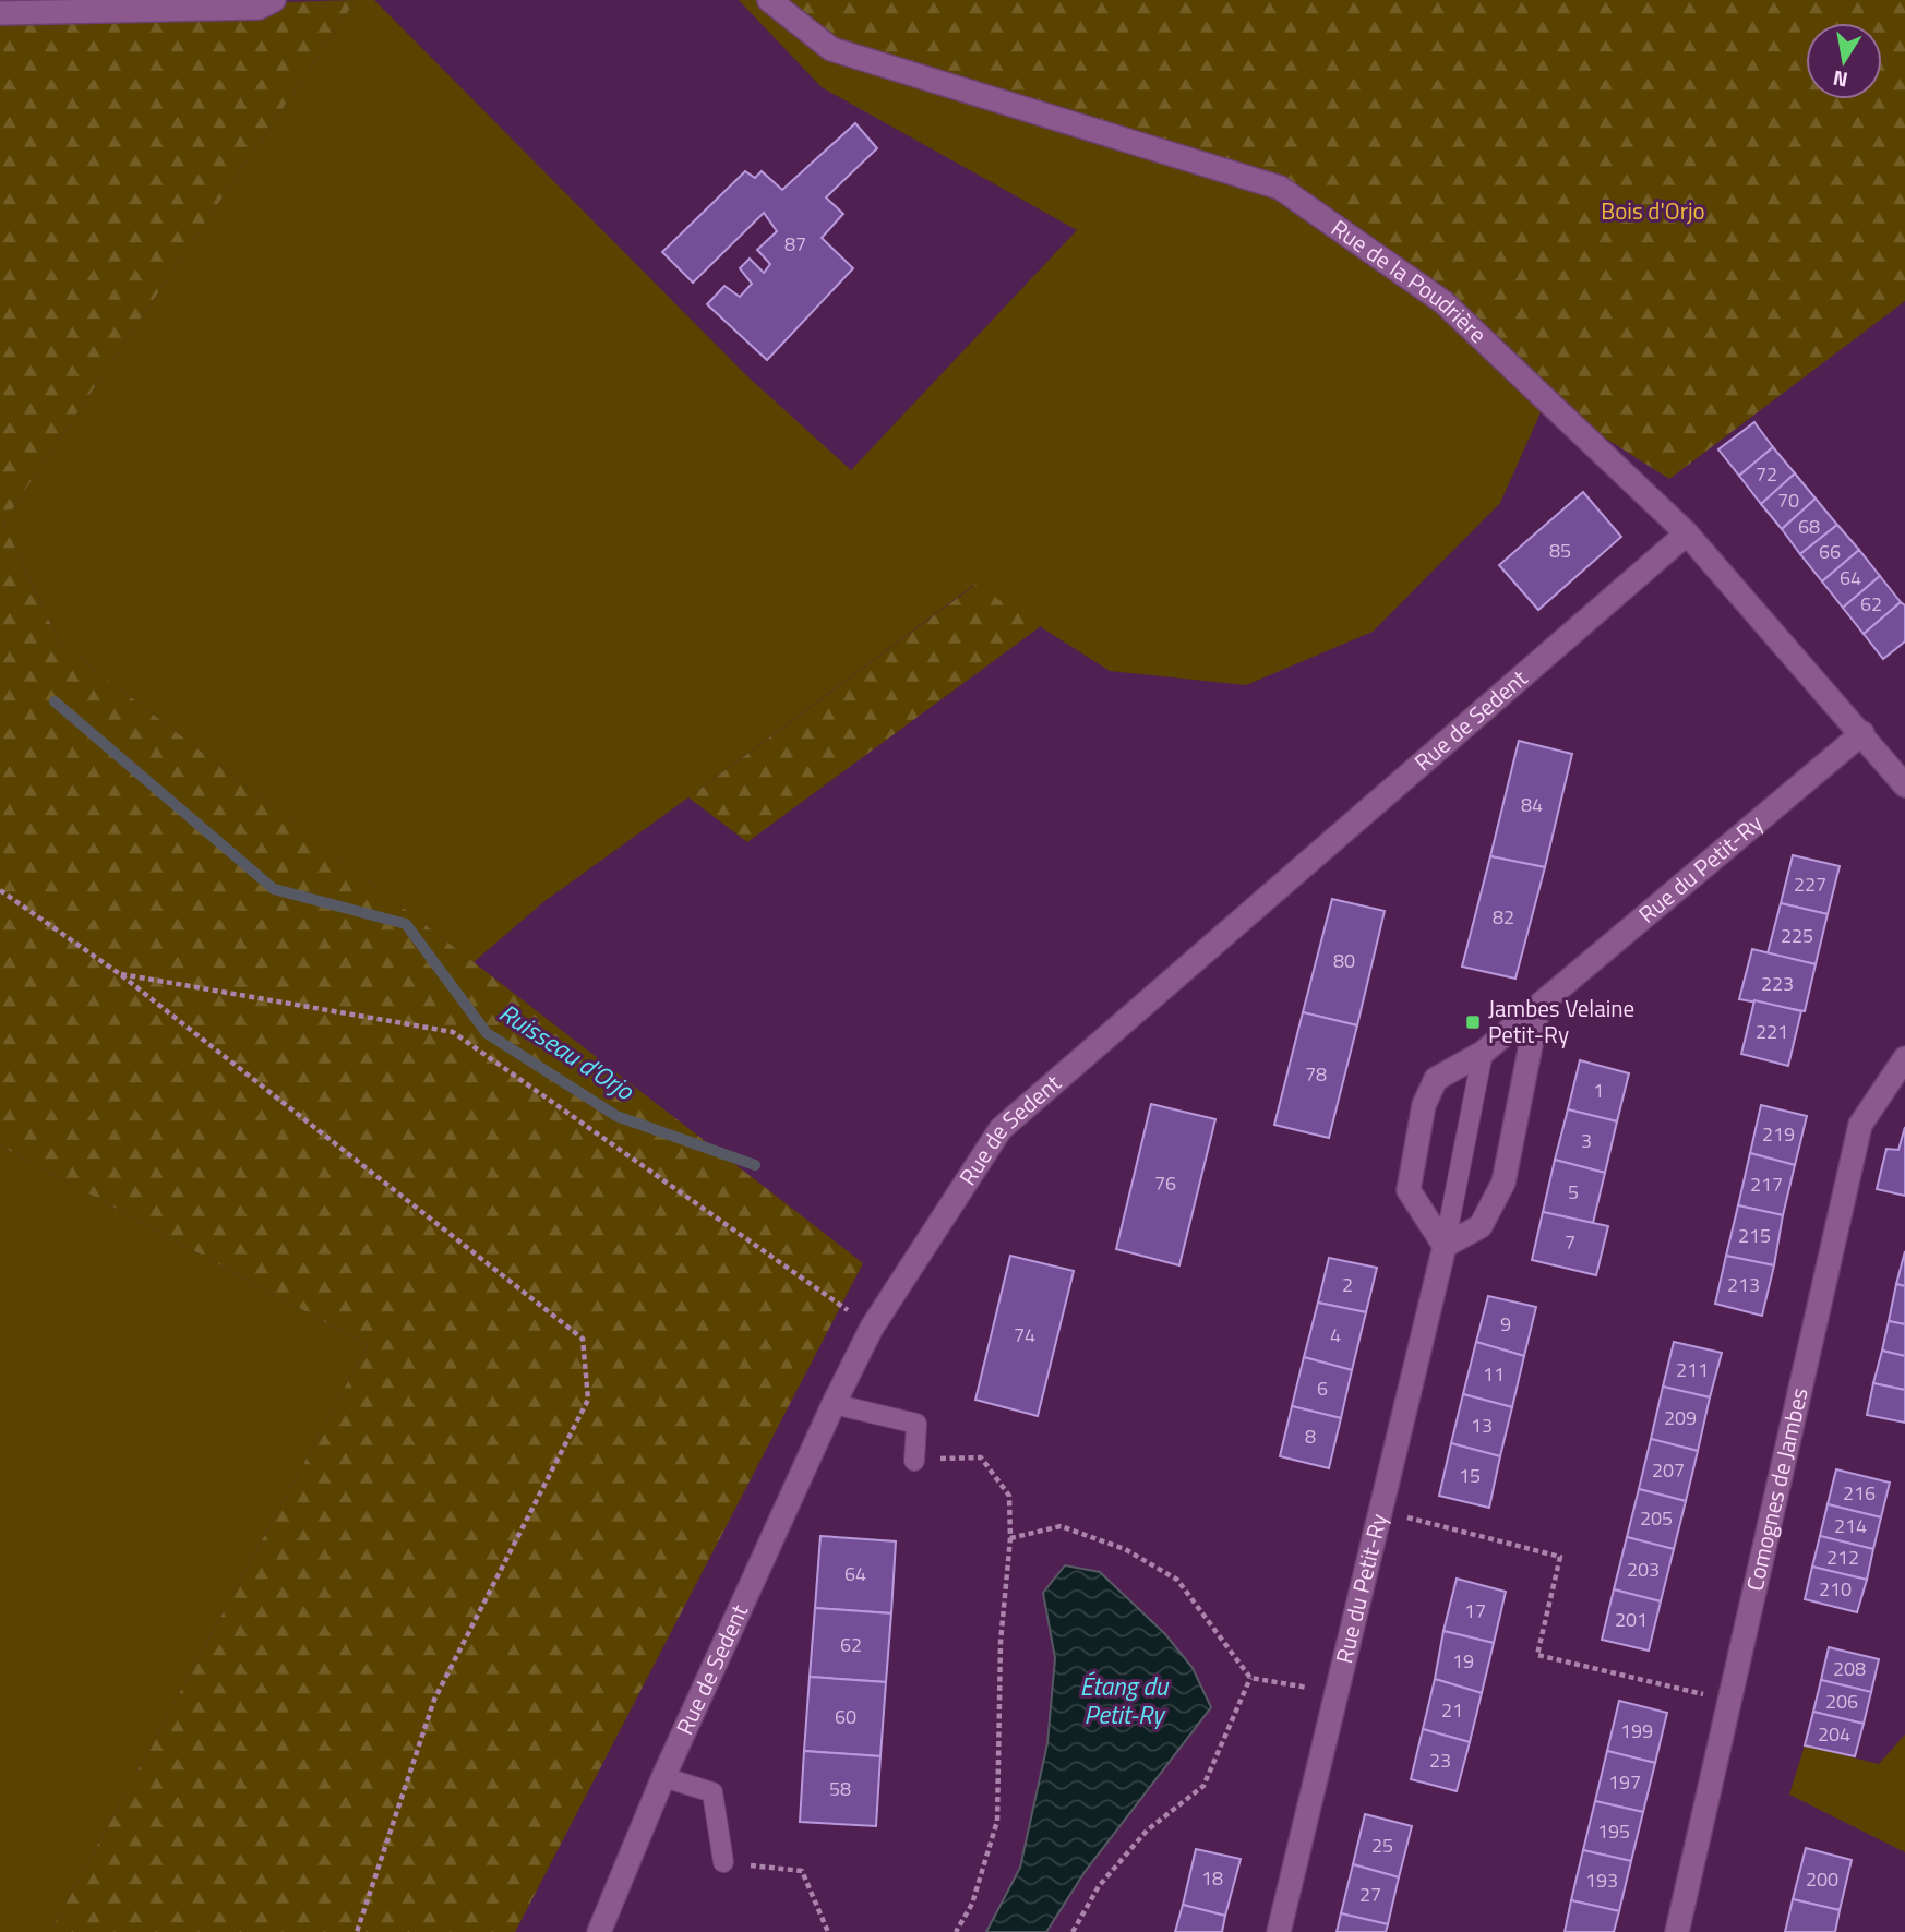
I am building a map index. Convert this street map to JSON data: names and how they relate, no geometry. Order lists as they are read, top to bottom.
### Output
{
  "streets": {
    "street": [
      "Rue de la Poudrière",
      "Rue de Sedent",
      "Rue du Petit-Ry",
      "Comognes de Jambes"
    ]
  },
  "crossings": [
    ["Rue de la Poudrière", "Rue de Sedent"],
    ["Rue de la Poudrière", "Rue du Petit-Ry"]
  ],
  "water": ["Ruisseau d'Orjo", "Étang du Petit-Ry"],
  "parks": ["Bois d'Orjo"],
  "places": {
    "transit": ["Jambes Velaine Petit-Ry"]
  },
  "house_numbers": [
    "87",
    "72",
    "70",
    "68",
    "85",
    "66",
    "64",
    "62",
    "84",
    "227",
    "82",
    "225",
    "80",
    "223",
    "221",
    "78",
    "1",
    "219",
    "3",
    "76",
    "217",
    "5",
    "215",
    "7",
    "2",
    "213",
    "9",
    "74",
    "4",
    "211",
    "11",
    "6",
    "209",
    "13",
    "8",
    "207",
    "15",
    "216",
    "205",
    "214",
    "212",
    "203",
    "64",
    "210",
    "17",
    "201",
    "62",
    "19",
    "208",
    "206",
    "21",
    "60",
    "199",
    "204",
    "23",
    "197",
    "58",
    "195",
    "25",
    "18",
    "200",
    "193",
    "27"
  ],
  "north": "bottom"
}
